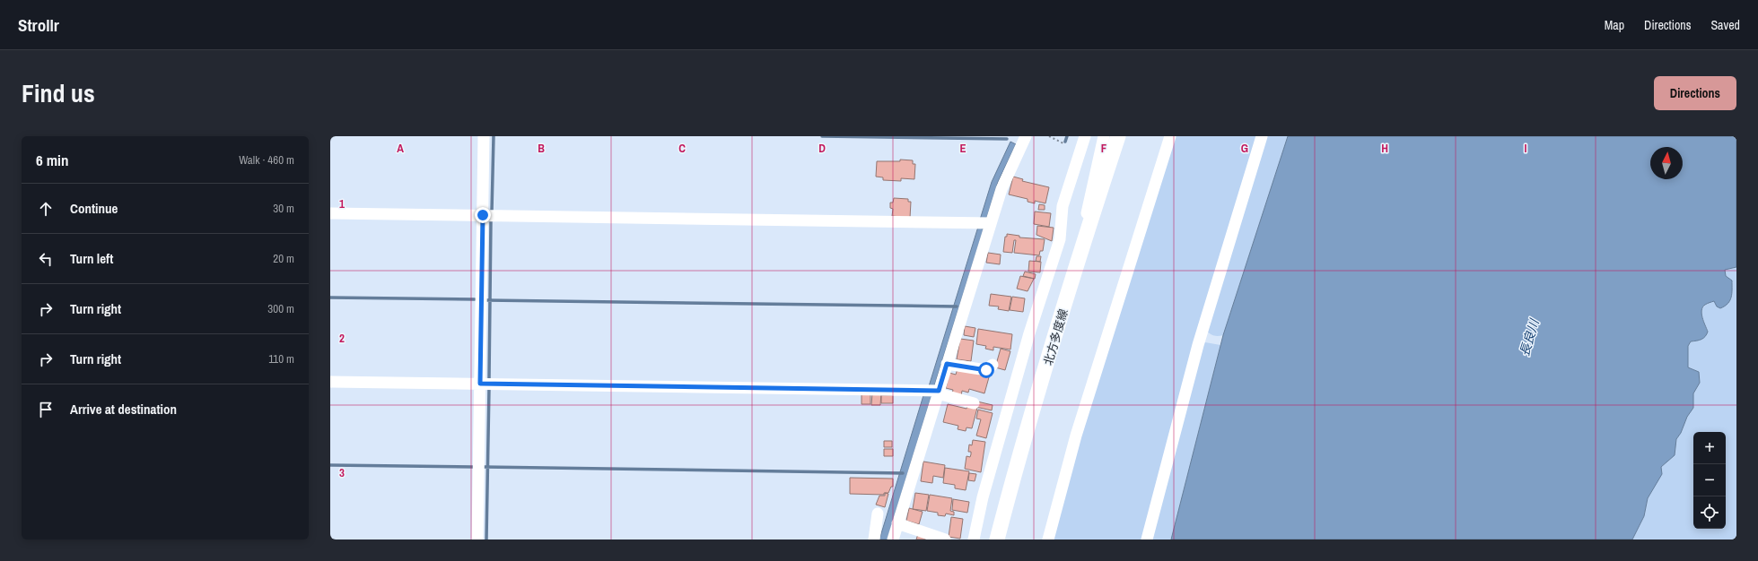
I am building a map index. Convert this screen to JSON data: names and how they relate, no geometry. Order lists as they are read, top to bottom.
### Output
{
  "streets": {
    "main road": ["北方多度線"]
  },
  "water": ["長良川"],
  "north": "top",
  "page": {
    "header": "Strollr",
    "nav": ["Map", "Directions", "Saved"],
    "title": "Find us",
    "buttons": "Directions",
    "heading": ["6 min", "Walk · 460 m"],
    "list": [
      ["Continue", "30 m"],
      ["Turn left", "20 m"],
      ["Turn right", "300 m"],
      ["Turn right", "110 m"],
      "Arrive at destination"
    ],
    "map_buttons": ["+", "−"]
  },
  "grid": {
    "columns": [
      "A",
      "B",
      "C",
      "D",
      "E",
      "F",
      "G",
      "H",
      "I"
    ],
    "rows": ["1", "2", "3"]
  }
}
